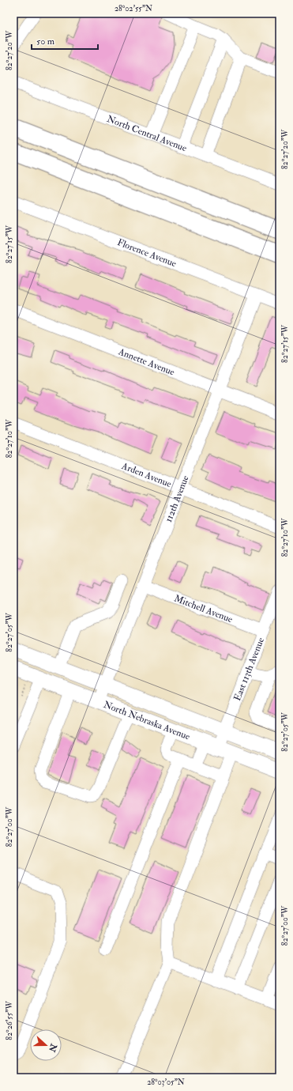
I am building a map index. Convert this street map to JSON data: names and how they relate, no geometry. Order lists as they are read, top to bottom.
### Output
{
  "streets": {
    "main road": ["North Nebraska Avenue"],
    "street": [
      "North Central Avenue",
      "Florence Avenue",
      "Annette Avenue",
      "Arden Avenue",
      "112th Avenue",
      "Mitchell Avenue",
      "East 113th Avenue"
    ]
  },
  "crossings": [
    ["Florence Avenue", "112th Avenue"],
    ["Annette Avenue", "112th Avenue"],
    ["Arden Avenue", "112th Avenue"],
    ["112th Avenue", "Mitchell Avenue"],
    ["112th Avenue", "North Nebraska Avenue"],
    ["Mitchell Avenue", "East 113th Avenue"],
    ["East 113th Avenue", "North Nebraska Avenue"]
  ],
  "scale_bar": "50 m",
  "north": "right",
  "coordinates": [
    "28°02'55\"N",
    "82°27'20\"W",
    "82°27'15\"W",
    "82°27'10\"W",
    "82°27'05\"W",
    "82°27'00\"W",
    "82°26'55\"W",
    "28°03'05\"N"
  ]
}
